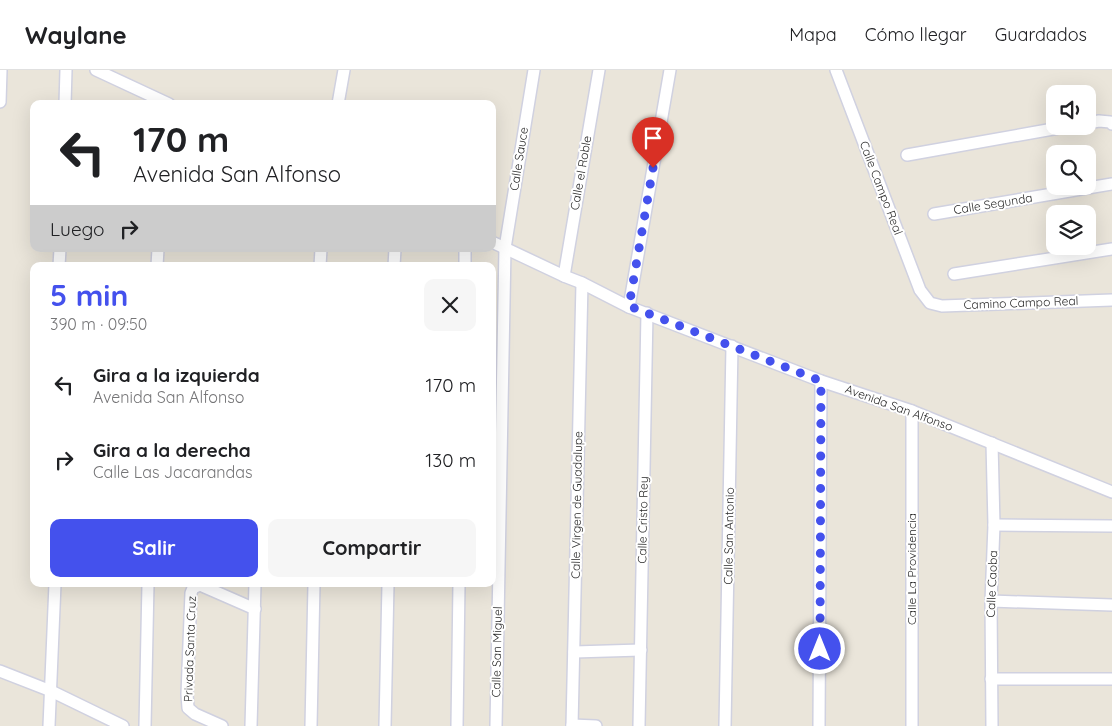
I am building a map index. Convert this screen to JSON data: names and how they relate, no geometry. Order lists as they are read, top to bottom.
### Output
{
  "streets": {
    "street": [
      "Calle Sauce",
      "Calle el Roble",
      "Calle Campo Real",
      "Calle Segunda",
      "Camino Campo Real",
      "Avenida San Alfonso",
      "Calle Virgen de Guadalupe",
      "Calle Cristo Rey",
      "Calle San Antonio",
      "Calle La Providencia",
      "Calle Caoba",
      "Privada Santa Cruz",
      "Calle San Miguel"
    ]
  },
  "crossings": [
    ["Calle Sauce", "Avenida San Alfonso"],
    ["Calle Sauce", "Calle San Miguel"],
    ["Calle el Roble", "Avenida San Alfonso"],
    ["Calle Campo Real", "Camino Campo Real"],
    ["Avenida San Alfonso", "Calle Virgen de Guadalupe"],
    ["Avenida San Alfonso", "Calle Cristo Rey"],
    ["Avenida San Alfonso", "Calle San Antonio"],
    ["Avenida San Alfonso", "Calle La Providencia"],
    ["Avenida San Alfonso", "Calle Caoba"],
    ["Avenida San Alfonso", "Calle San Miguel"]
  ],
  "page": {
    "header": "Waylane",
    "nav": ["Mapa", "Cómo llegar", "Guardados"],
    "turn": ["170 m", "Avenida San Alfonso"],
    "then": "Luego",
    "heading": ["5 min", "390 m · 09:50"],
    "list": [
      {
        "name": "Gira a la izquierda",
        "note": "Avenida San Alfonso",
        "value": "170 m"
      },
      {
        "name": "Gira a la derecha",
        "note": "Calle Las Jacarandas",
        "value": "130 m"
      }
    ],
    "buttons": ["Salir", "Compartir"]
  }
}
